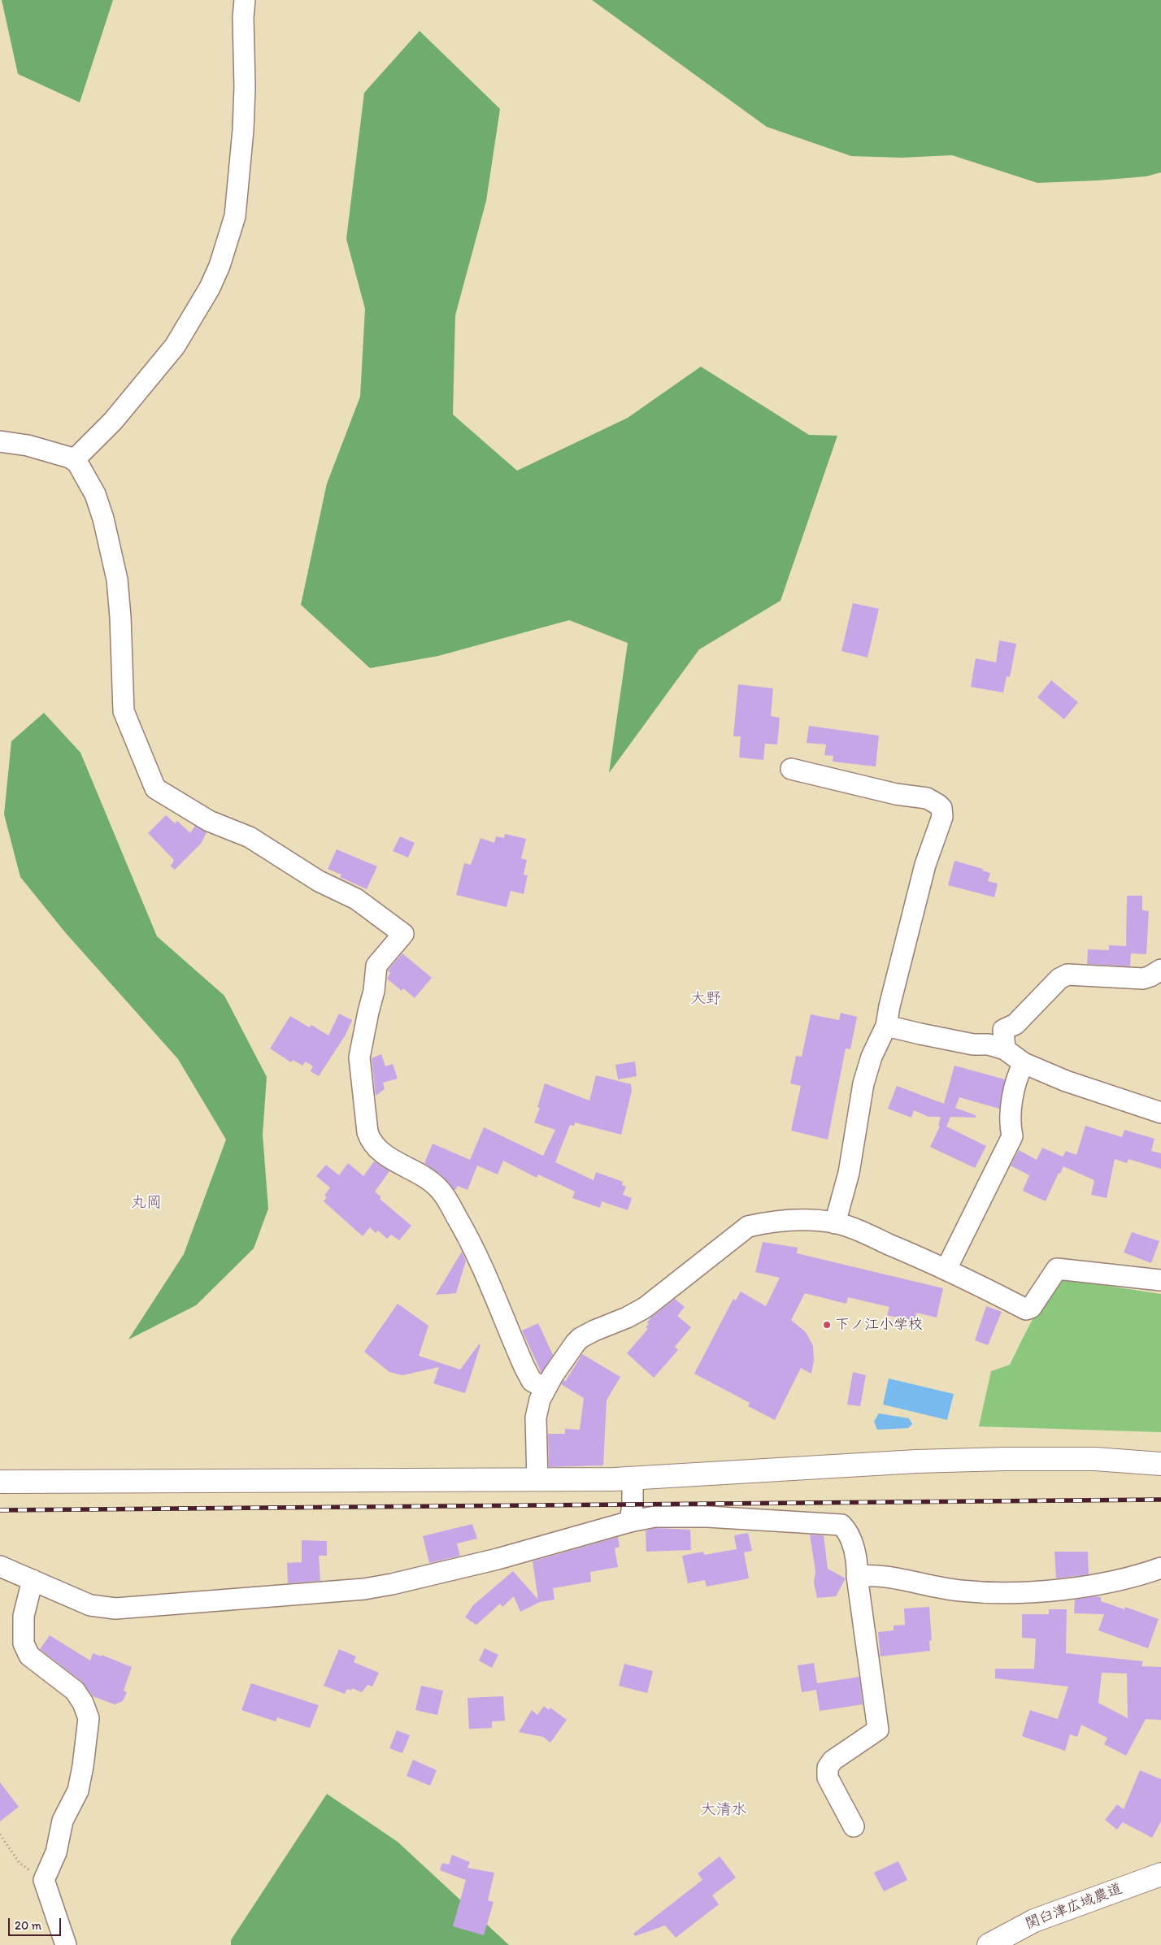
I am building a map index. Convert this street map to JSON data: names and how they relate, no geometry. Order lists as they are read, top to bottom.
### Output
{
  "streets": {
    "street": ["関臼津広域農道"]
  },
  "districts": ["大野", "丸岡", "大清水"],
  "places": ["下ノ江小学校"],
  "scale_bar": "20 m"
}
